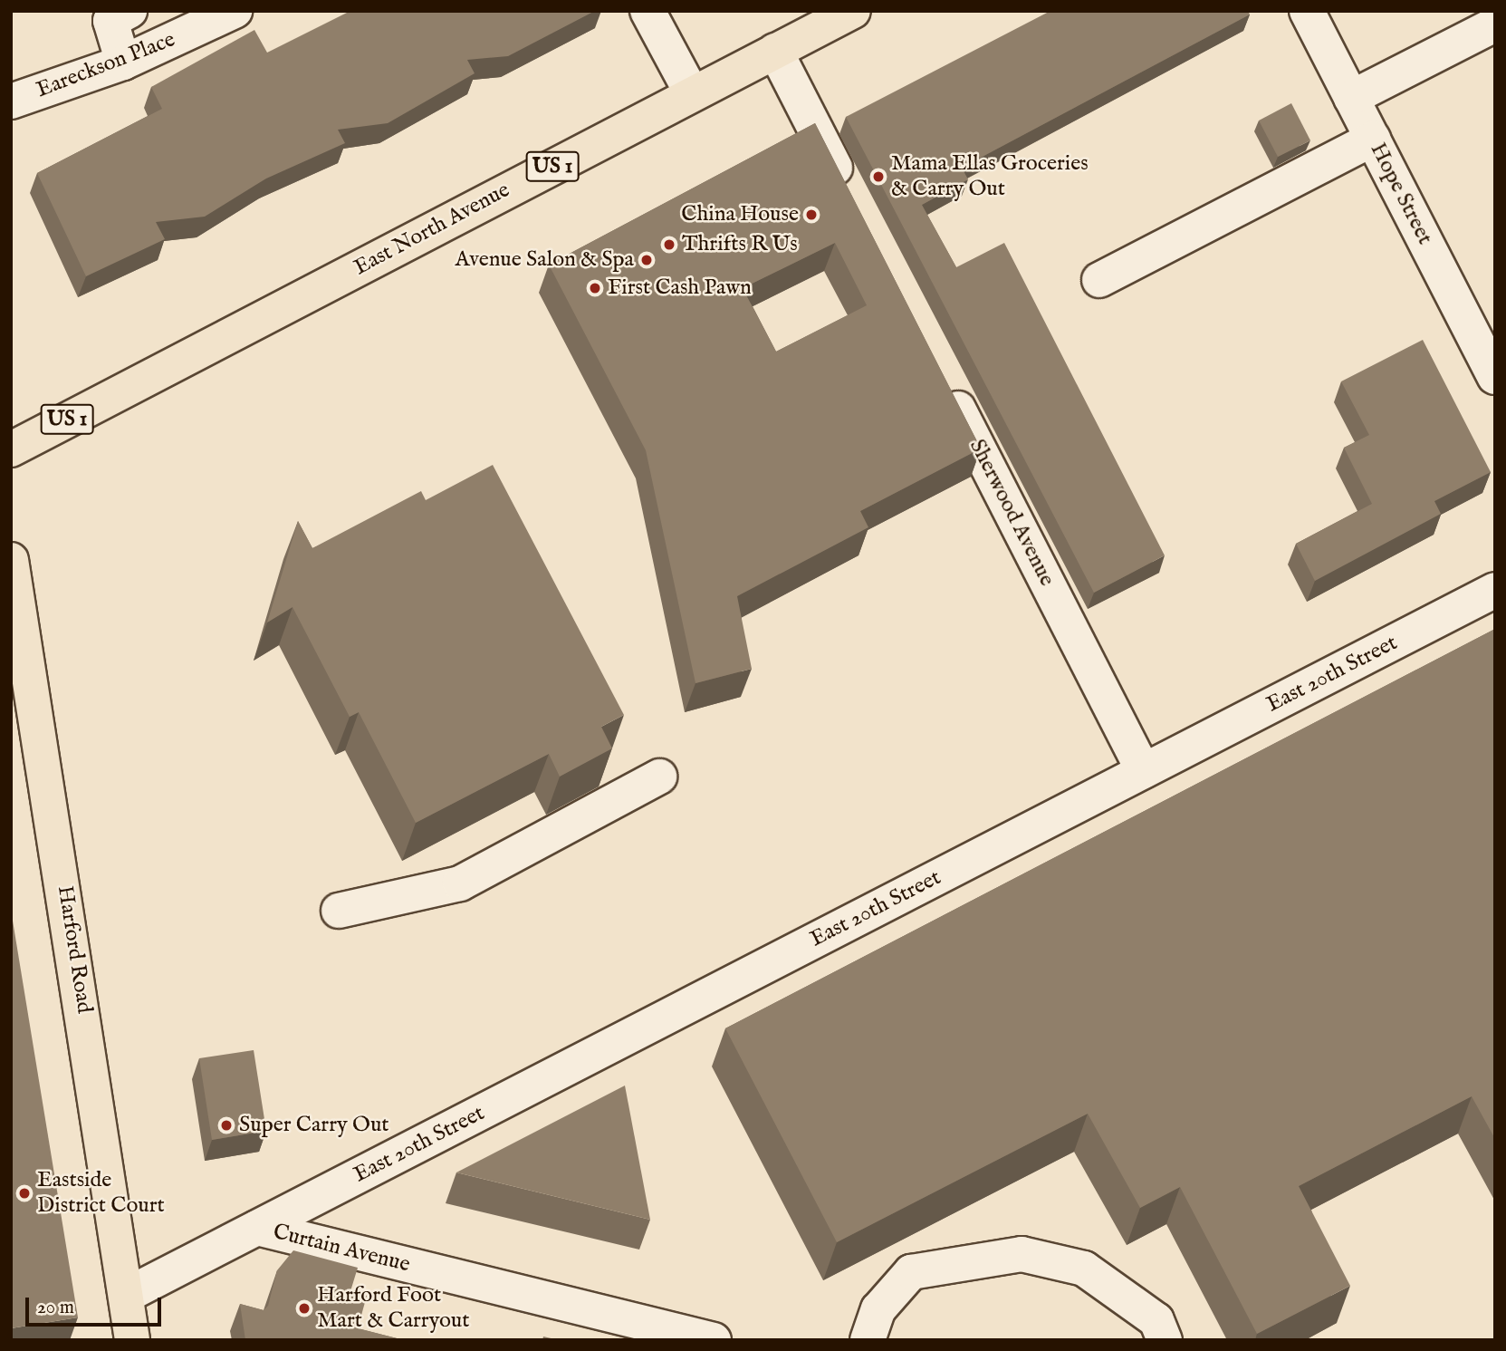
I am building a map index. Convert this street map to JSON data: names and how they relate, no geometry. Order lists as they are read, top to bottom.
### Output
{
  "streets": {
    "main road": ["US 1", "East North Avenue", "Harford Road"],
    "street": [
      "Eareckson Place",
      "Hope Street",
      "Sherwood Avenue",
      "East 20th Street",
      "Curtain Avenue"
    ]
  },
  "crossings": [
    ["Sherwood Avenue", "East 20th Street"],
    ["East 20th Street", "Curtain Avenue"],
    ["Harford Road", "Curtain Avenue"]
  ],
  "places": [
    "Mama Ellas Groceries & Carry Out",
    "China House",
    "Thrifts R Us",
    "Avenue Salon & Spa",
    "First Cash Pawn",
    "Super Carry Out",
    "Eastside District Court",
    "Harford Foot Mart & Carryout"
  ],
  "scale_bar": "20 m"
}
